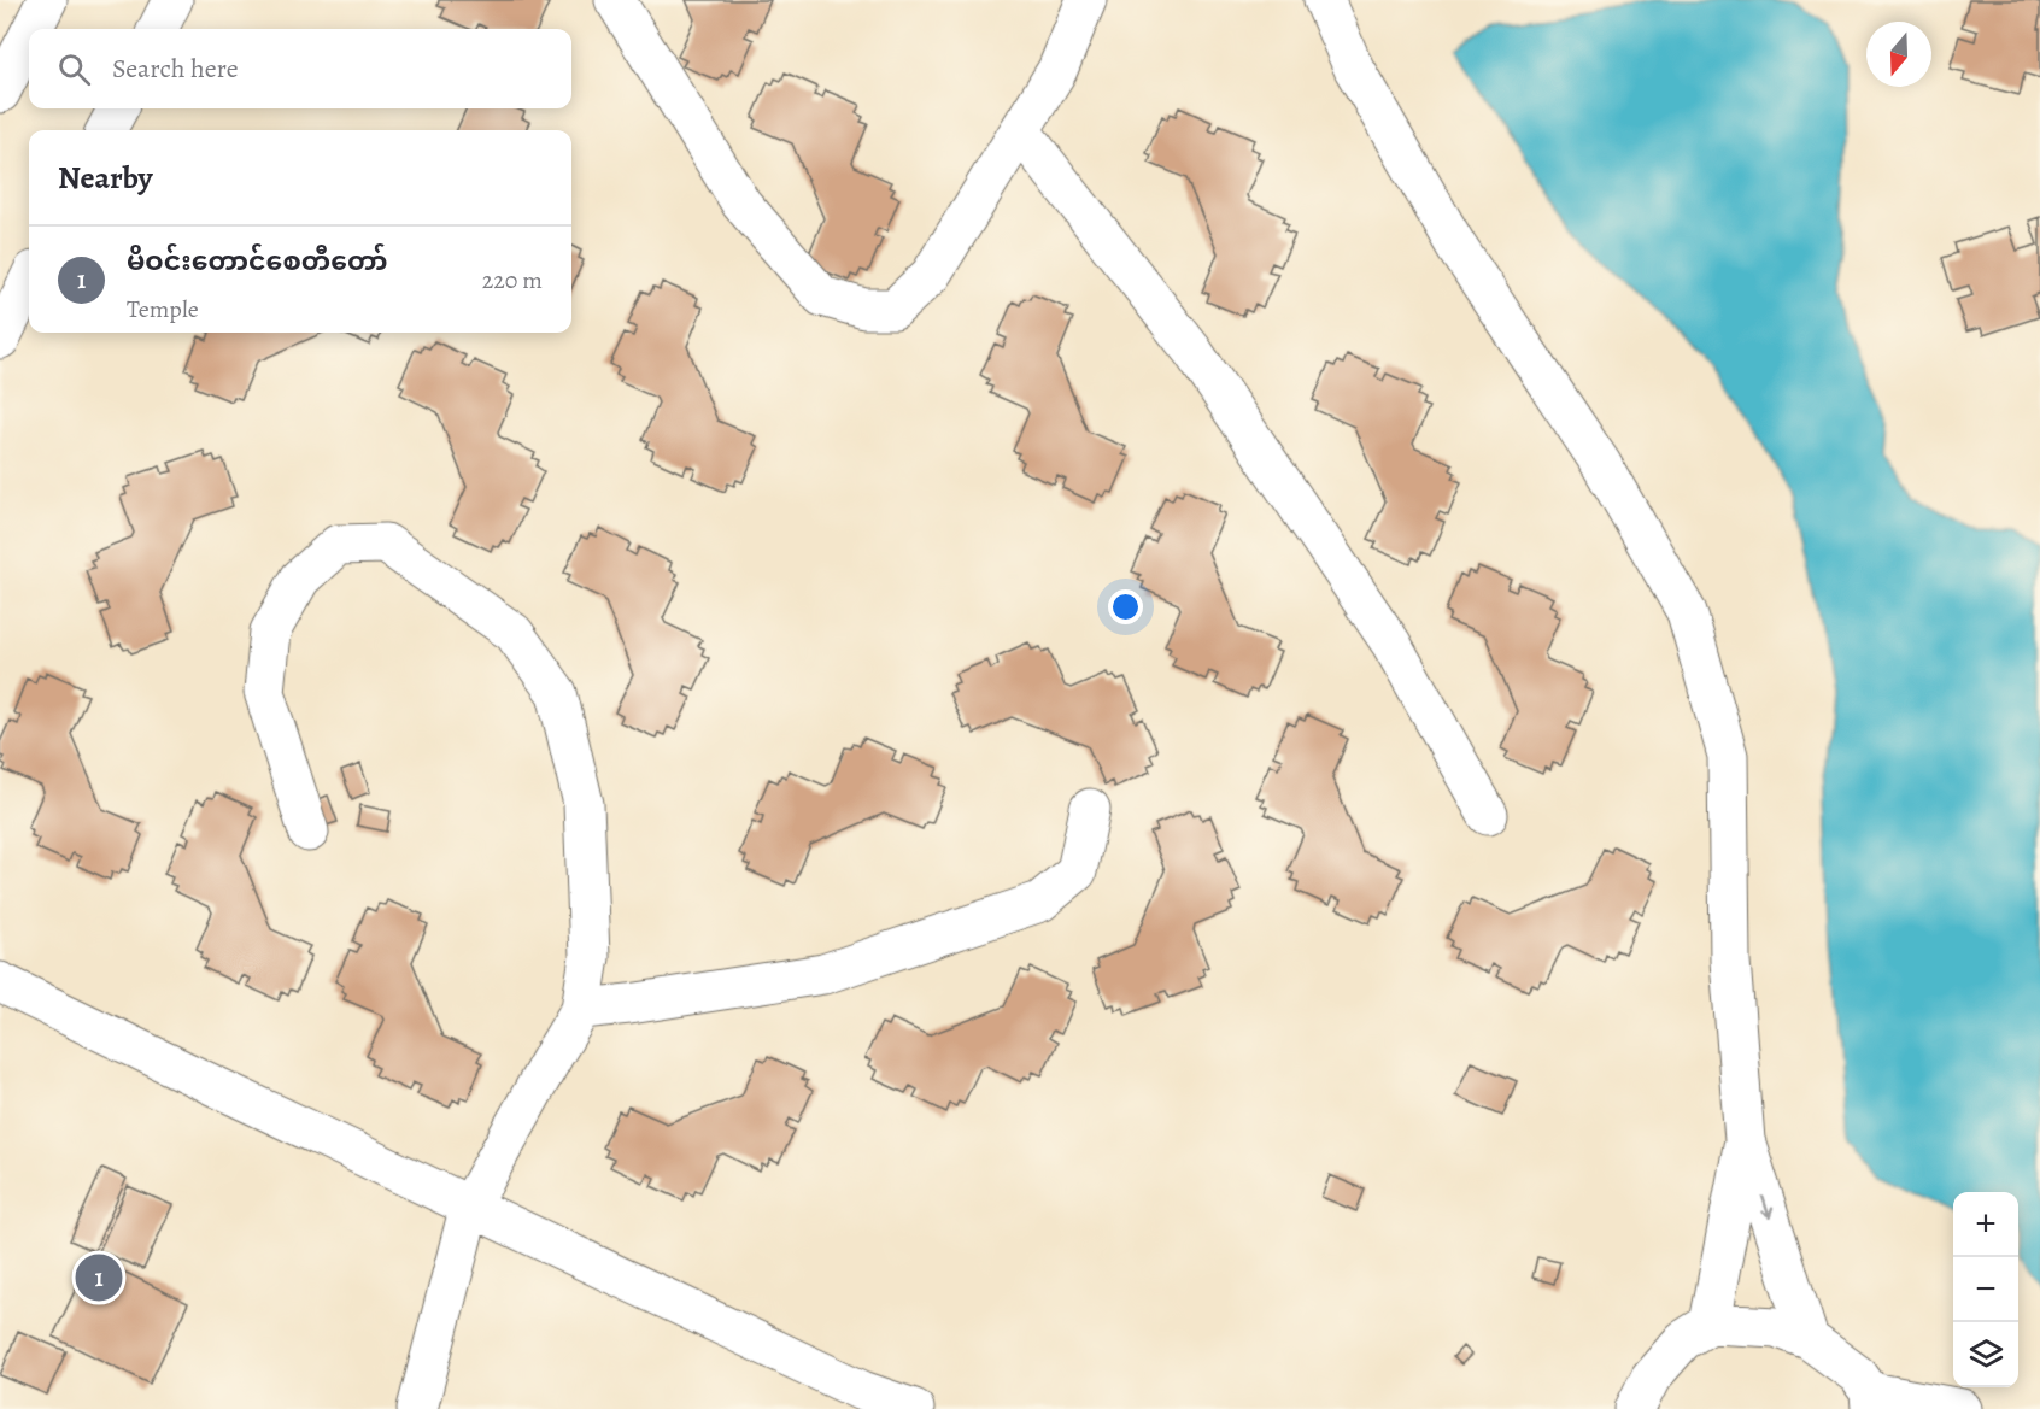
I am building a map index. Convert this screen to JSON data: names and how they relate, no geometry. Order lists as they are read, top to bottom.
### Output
{
  "north": "bottom",
  "page": {
    "search": "Search here",
    "heading": "Nearby",
    "list": [
      {
        "mark": "1",
        "name": "မိဝင်းတောင်စေတီတော်",
        "note": "Temple",
        "value": "220 m"
      }
    ],
    "map_buttons": ["+", "−"],
    "pins": "1"
  }
}
